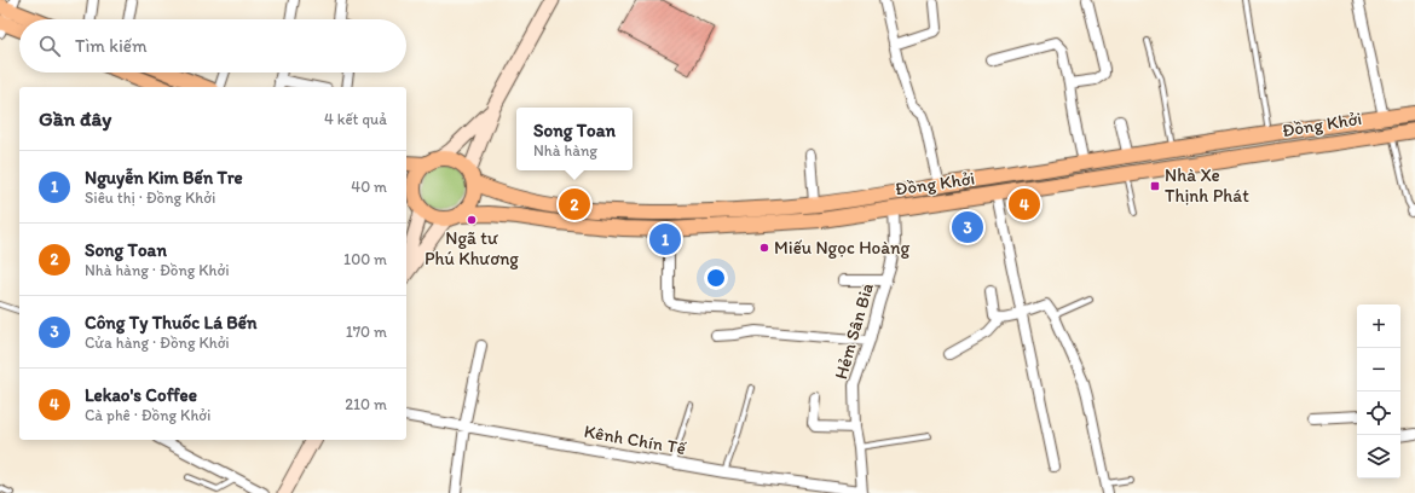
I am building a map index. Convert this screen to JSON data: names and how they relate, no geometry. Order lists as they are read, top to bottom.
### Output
{
  "streets": {
    "main road": ["Đồng Khởi"],
    "street": ["Hẻm Sân Bia", "Kênh Chín Tế"]
  },
  "crossings": [
    ["Đồng Khởi", "Hẻm Sân Bia"],
    ["Hẻm Sân Bia", "Kênh Chín Tế"]
  ],
  "places": {
    "transit": ["Nhà Xe Thịnh Phát"],
    "other": ["Ngã tư Phú Khương", "Miếu Ngọc Hoàng"]
  },
  "page": {
    "search": "Tìm kiếm",
    "heading": ["Gần đây", "4 kết quả"],
    "popup": ["Song Toan", "Nhà hàng"],
    "list": [
      {
        "mark": "1",
        "name": "Nguyễn Kim Bến Tre",
        "note": "Siêu thị · Đồng Khởi",
        "value": "40 m"
      },
      {
        "mark": "2",
        "name": "Song Toan",
        "note": "Nhà hàng · Đồng Khởi",
        "value": "100 m"
      },
      {
        "mark": "3",
        "name": "Công Ty Thuốc Lá Bến",
        "note": "Cửa hàng · Đồng Khởi",
        "value": "170 m"
      },
      {
        "mark": "4",
        "name": "Lekao's Coffee",
        "note": "Cà phê · Đồng Khởi",
        "value": "210 m"
      }
    ],
    "pins": [
      "2",
      "4",
      "3",
      "1"
    ],
    "map_buttons": ["+", "−"]
  }
}
